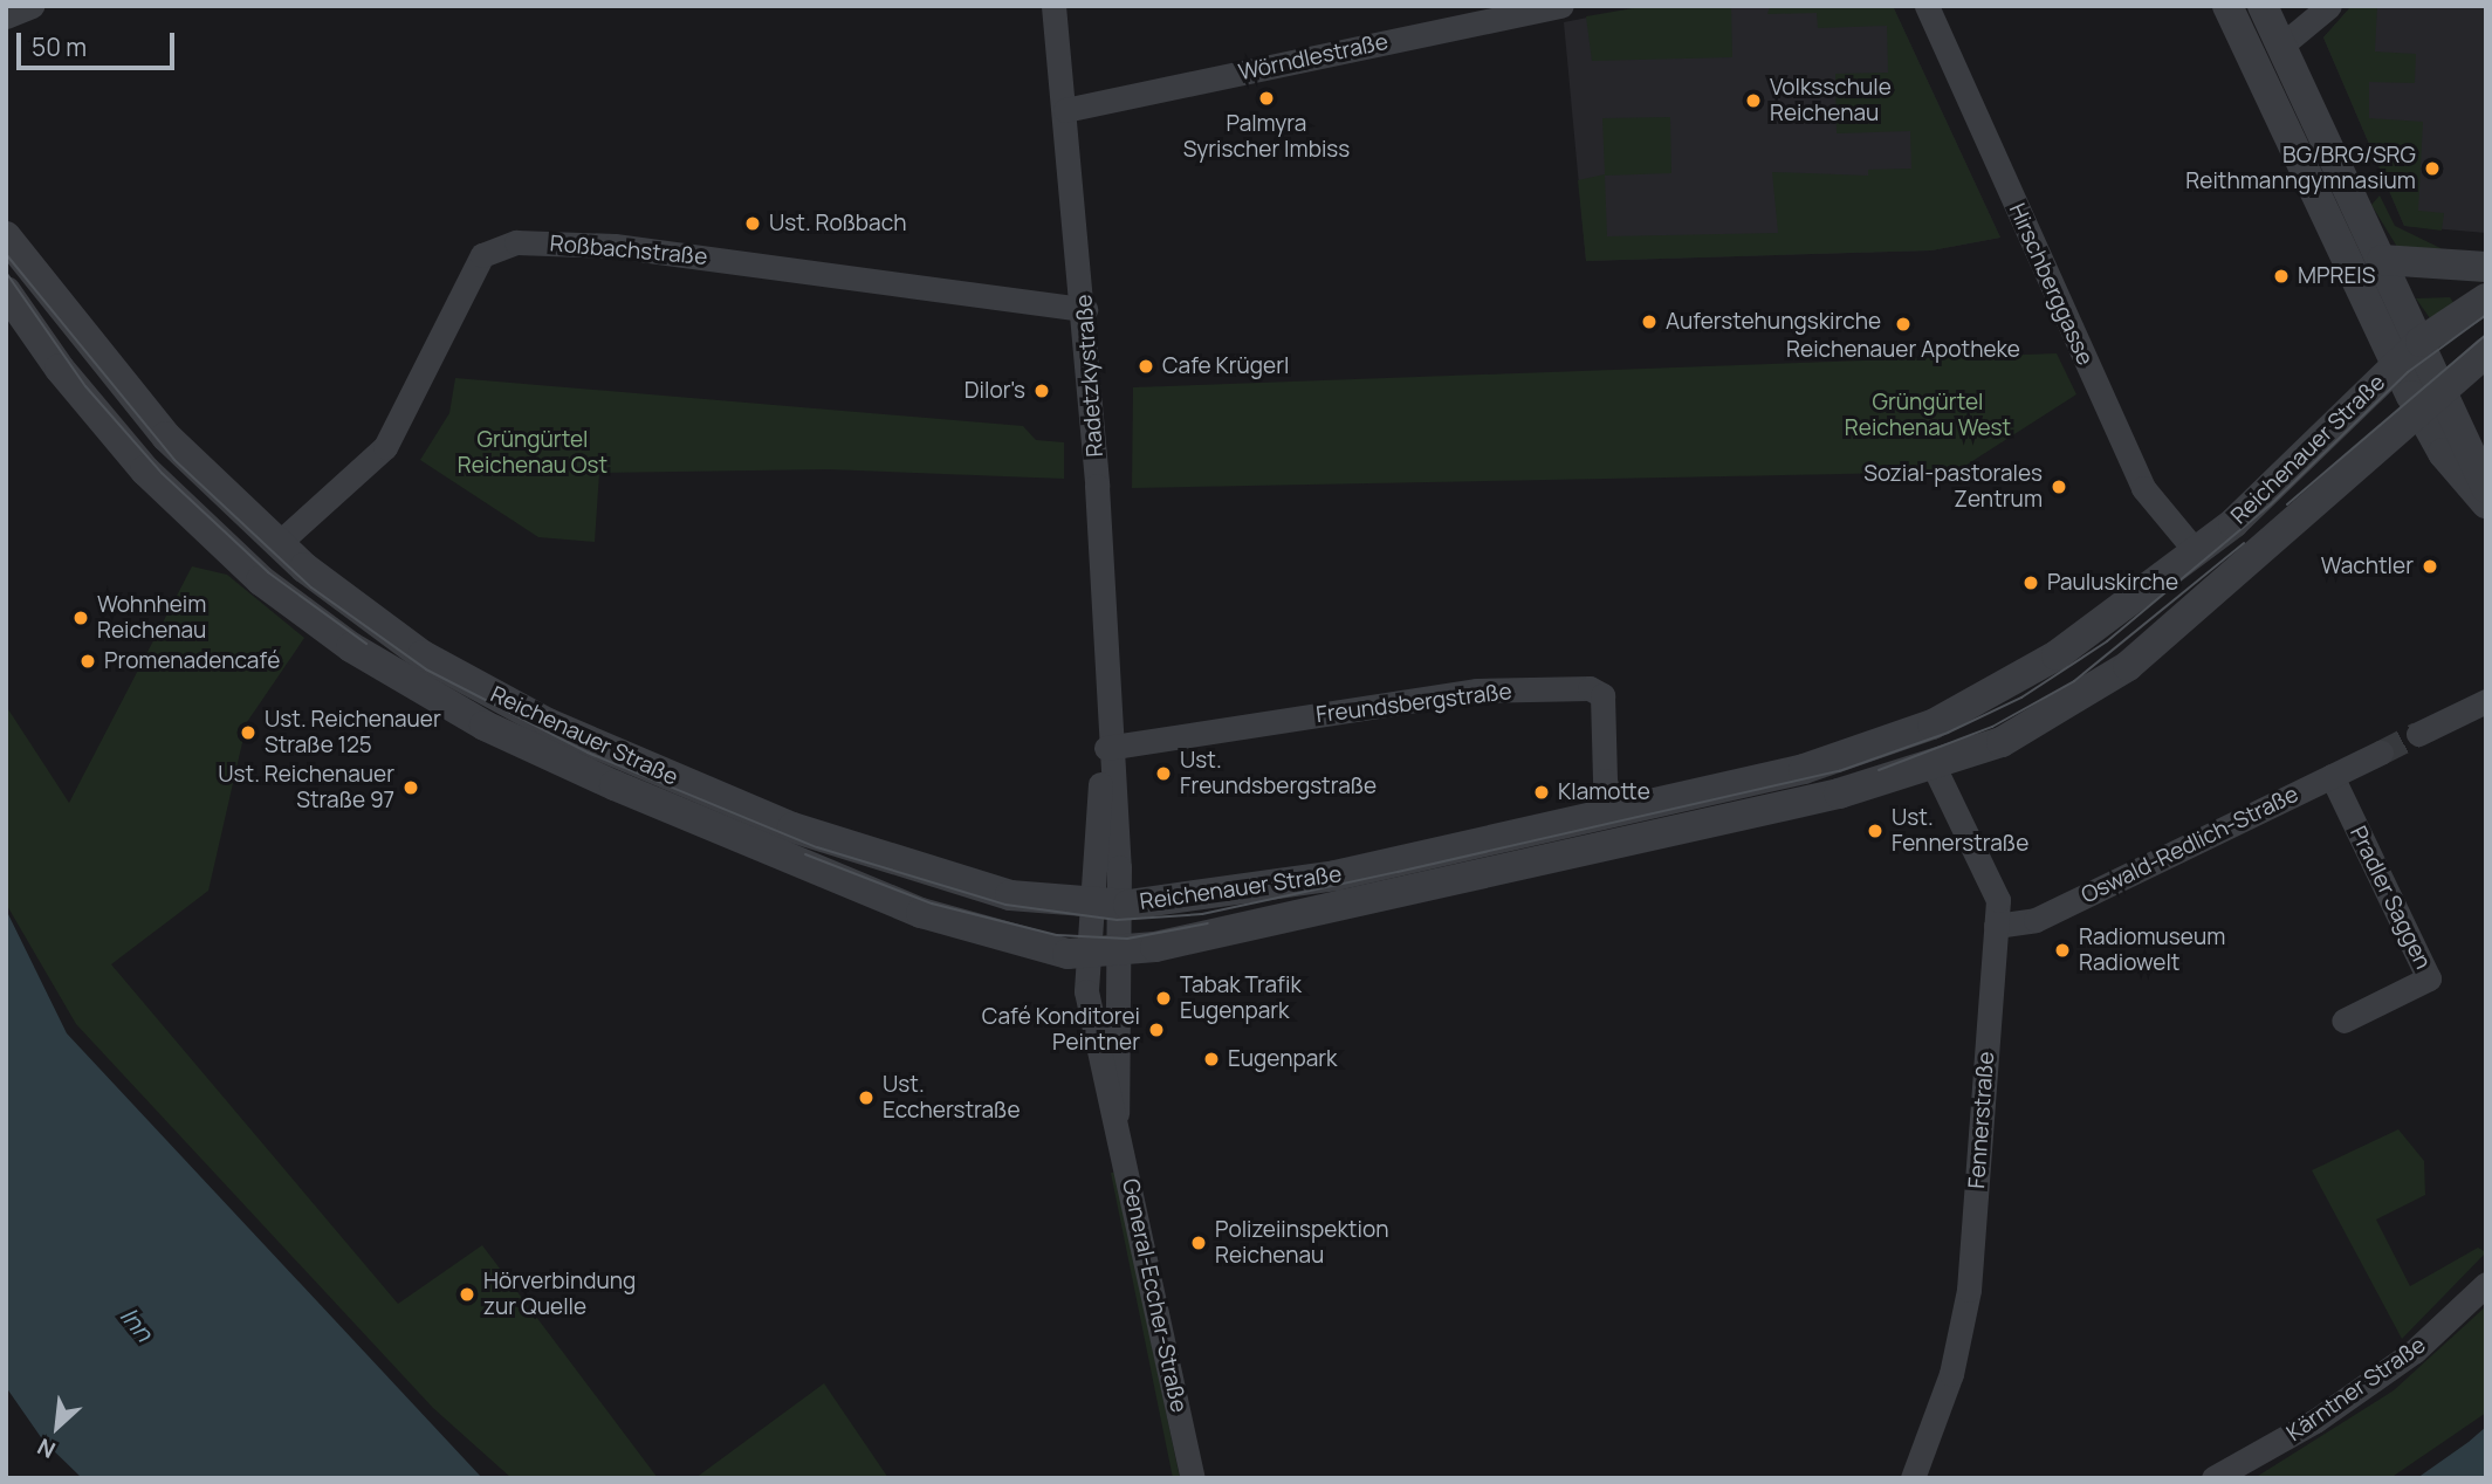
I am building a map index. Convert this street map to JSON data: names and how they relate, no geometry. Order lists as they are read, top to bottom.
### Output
{
  "streets": {
    "street": [
      "Wörndlestraße",
      "Roßbachstraße",
      "Hirschberggasse",
      "Radetzkystraße",
      "Reichenauer Straße",
      "Freundsbergstraße",
      "Oswald-Redlich-Straße",
      "Pradler Saggen",
      "Fennerstraße",
      "General-Eccher-Straße",
      "Kärntner Straße"
    ]
  },
  "crossings": [
    ["Wörndlestraße", "Radetzkystraße"],
    ["Roßbachstraße", "Radetzkystraße"],
    ["Roßbachstraße", "Reichenauer Straße"],
    ["Hirschberggasse", "Reichenauer Straße"],
    ["Radetzkystraße", "Reichenauer Straße"],
    ["Radetzkystraße", "Freundsbergstraße"],
    ["Radetzkystraße", "General-Eccher-Straße"],
    ["Reichenauer Straße", "Freundsbergstraße"],
    ["Reichenauer Straße", "Fennerstraße"],
    ["Reichenauer Straße", "General-Eccher-Straße"],
    ["Oswald-Redlich-Straße", "Pradler Saggen"],
    ["Oswald-Redlich-Straße", "Fennerstraße"]
  ],
  "water": ["Inn"],
  "parks": ["Grüngürtel Reichenau West", "Grüngürtel Reichenau Ost"],
  "places": [
    "Palmyra Syrischer Imbiss",
    "Volksschule Reichenau",
    "BG/BRG/SRG Reithmanngymnasium",
    "Ust. Roßbach",
    "MPREIS",
    "Auferstehungskirche",
    "Reichenauer Apotheke",
    "Cafe Krügerl",
    "Dilor's",
    "Sozial-pastorales Zentrum",
    "Wachtler",
    "Pauluskirche",
    "Wohnheim Reichenau",
    "Promenadencafé",
    "Ust. Reichenauer Straße 125",
    "Ust. Freundsbergstraße",
    "Ust. Reichenauer Straße 97",
    "Klamotte",
    "Ust. Fennerstraße",
    "Radiomuseum Radiowelt",
    "Tabak Trafik Eugenpark",
    "Café Konditorei Peintner",
    "Eugenpark",
    "Ust. Eccherstraße",
    "Polizeiinspektion Reichenau",
    "Hörverbindung zur Quelle"
  ],
  "scale_bar": "50 m",
  "north": "bottom left"
}
